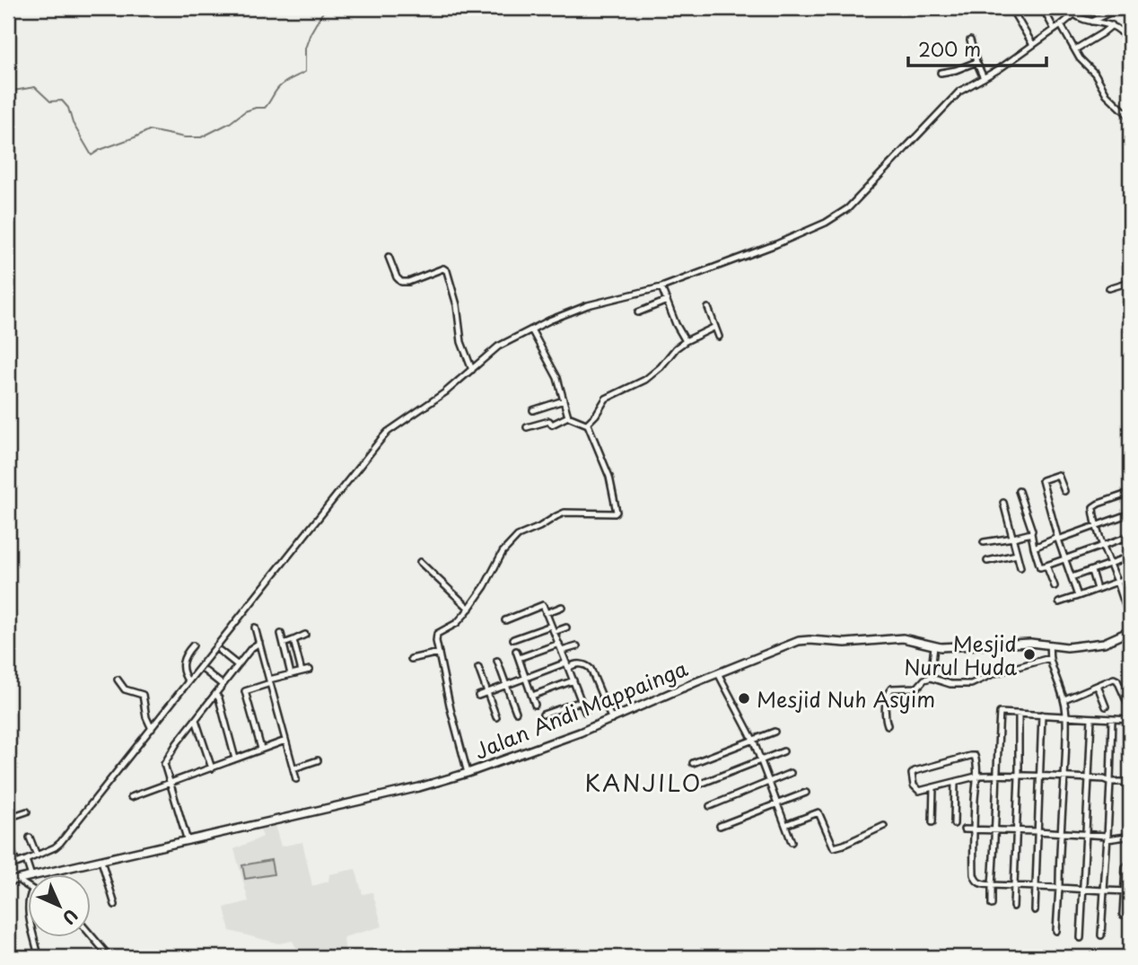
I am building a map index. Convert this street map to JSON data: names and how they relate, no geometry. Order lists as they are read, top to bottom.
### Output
{
  "streets": {
    "main road": ["Jalan Andi Mappainga"]
  },
  "districts": ["KANJILO"],
  "places": ["Mesjid Nurul Huda", "Mesjid Nuh Asyim"],
  "scale_bar": "200 m",
  "north": "bottom right"
}
